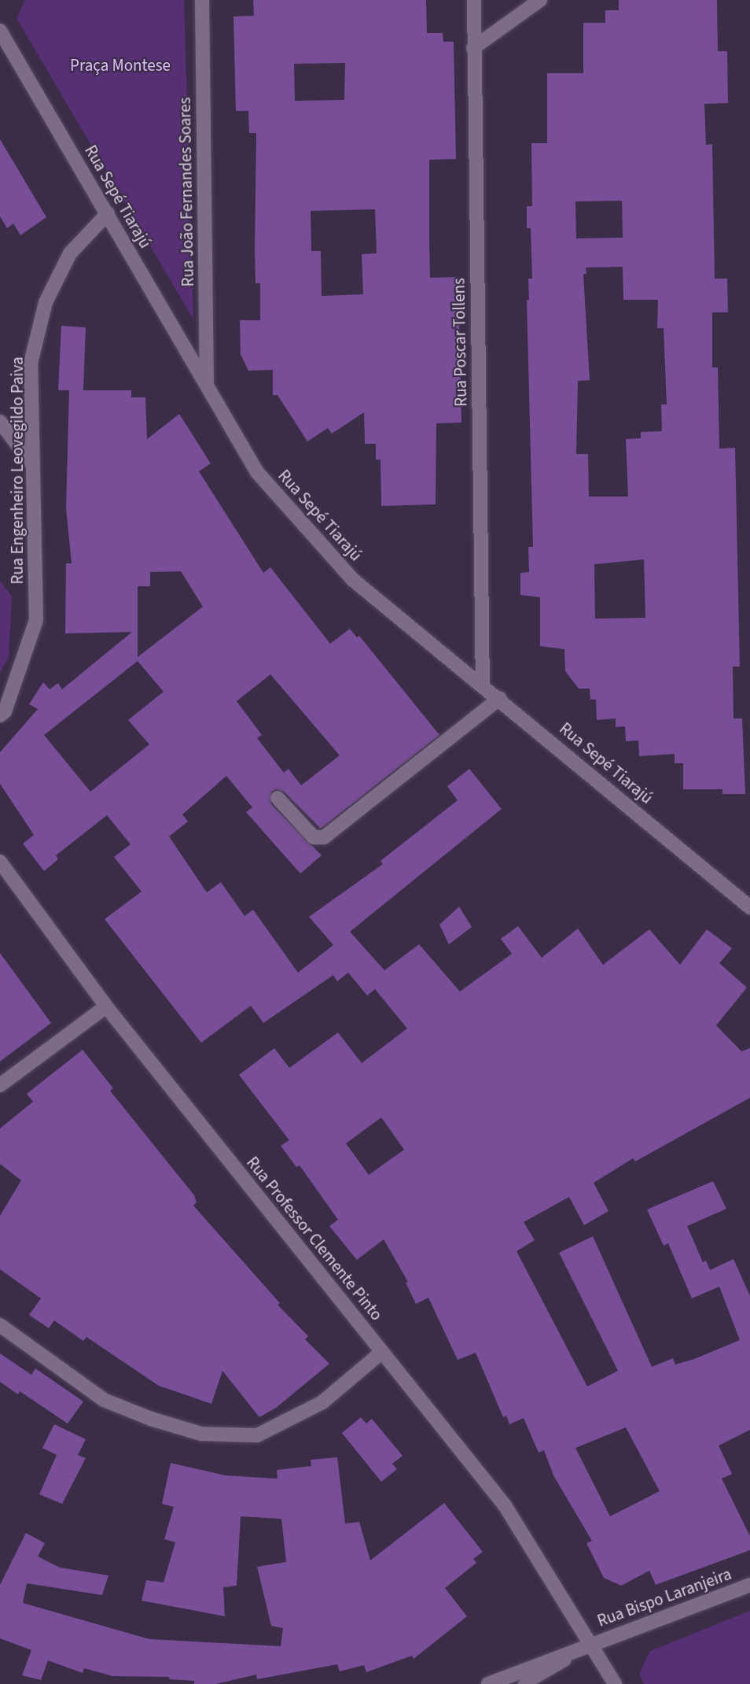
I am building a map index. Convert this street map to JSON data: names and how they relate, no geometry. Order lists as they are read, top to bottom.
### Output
{
  "streets": {
    "street": [
      "Rua João Fernandes Soares",
      "Rua Sepé Tiarajú",
      "Rua Poscar Tollens",
      "Rua Engenheiro Leovegildo Paiva",
      "Rua Professor Clemente Pinto",
      "Rua Bispo Laranjeira"
    ]
  },
  "crossings": [
    ["Rua João Fernandes Soares", "Rua Sepé Tiarajú"],
    ["Rua Sepé Tiarajú", "Rua Poscar Tollens"],
    ["Rua Sepé Tiarajú", "Rua Engenheiro Leovegildo Paiva"],
    ["Rua Professor Clemente Pinto", "Rua Bispo Laranjeira"]
  ],
  "parks": ["Praça Montese"]
}
